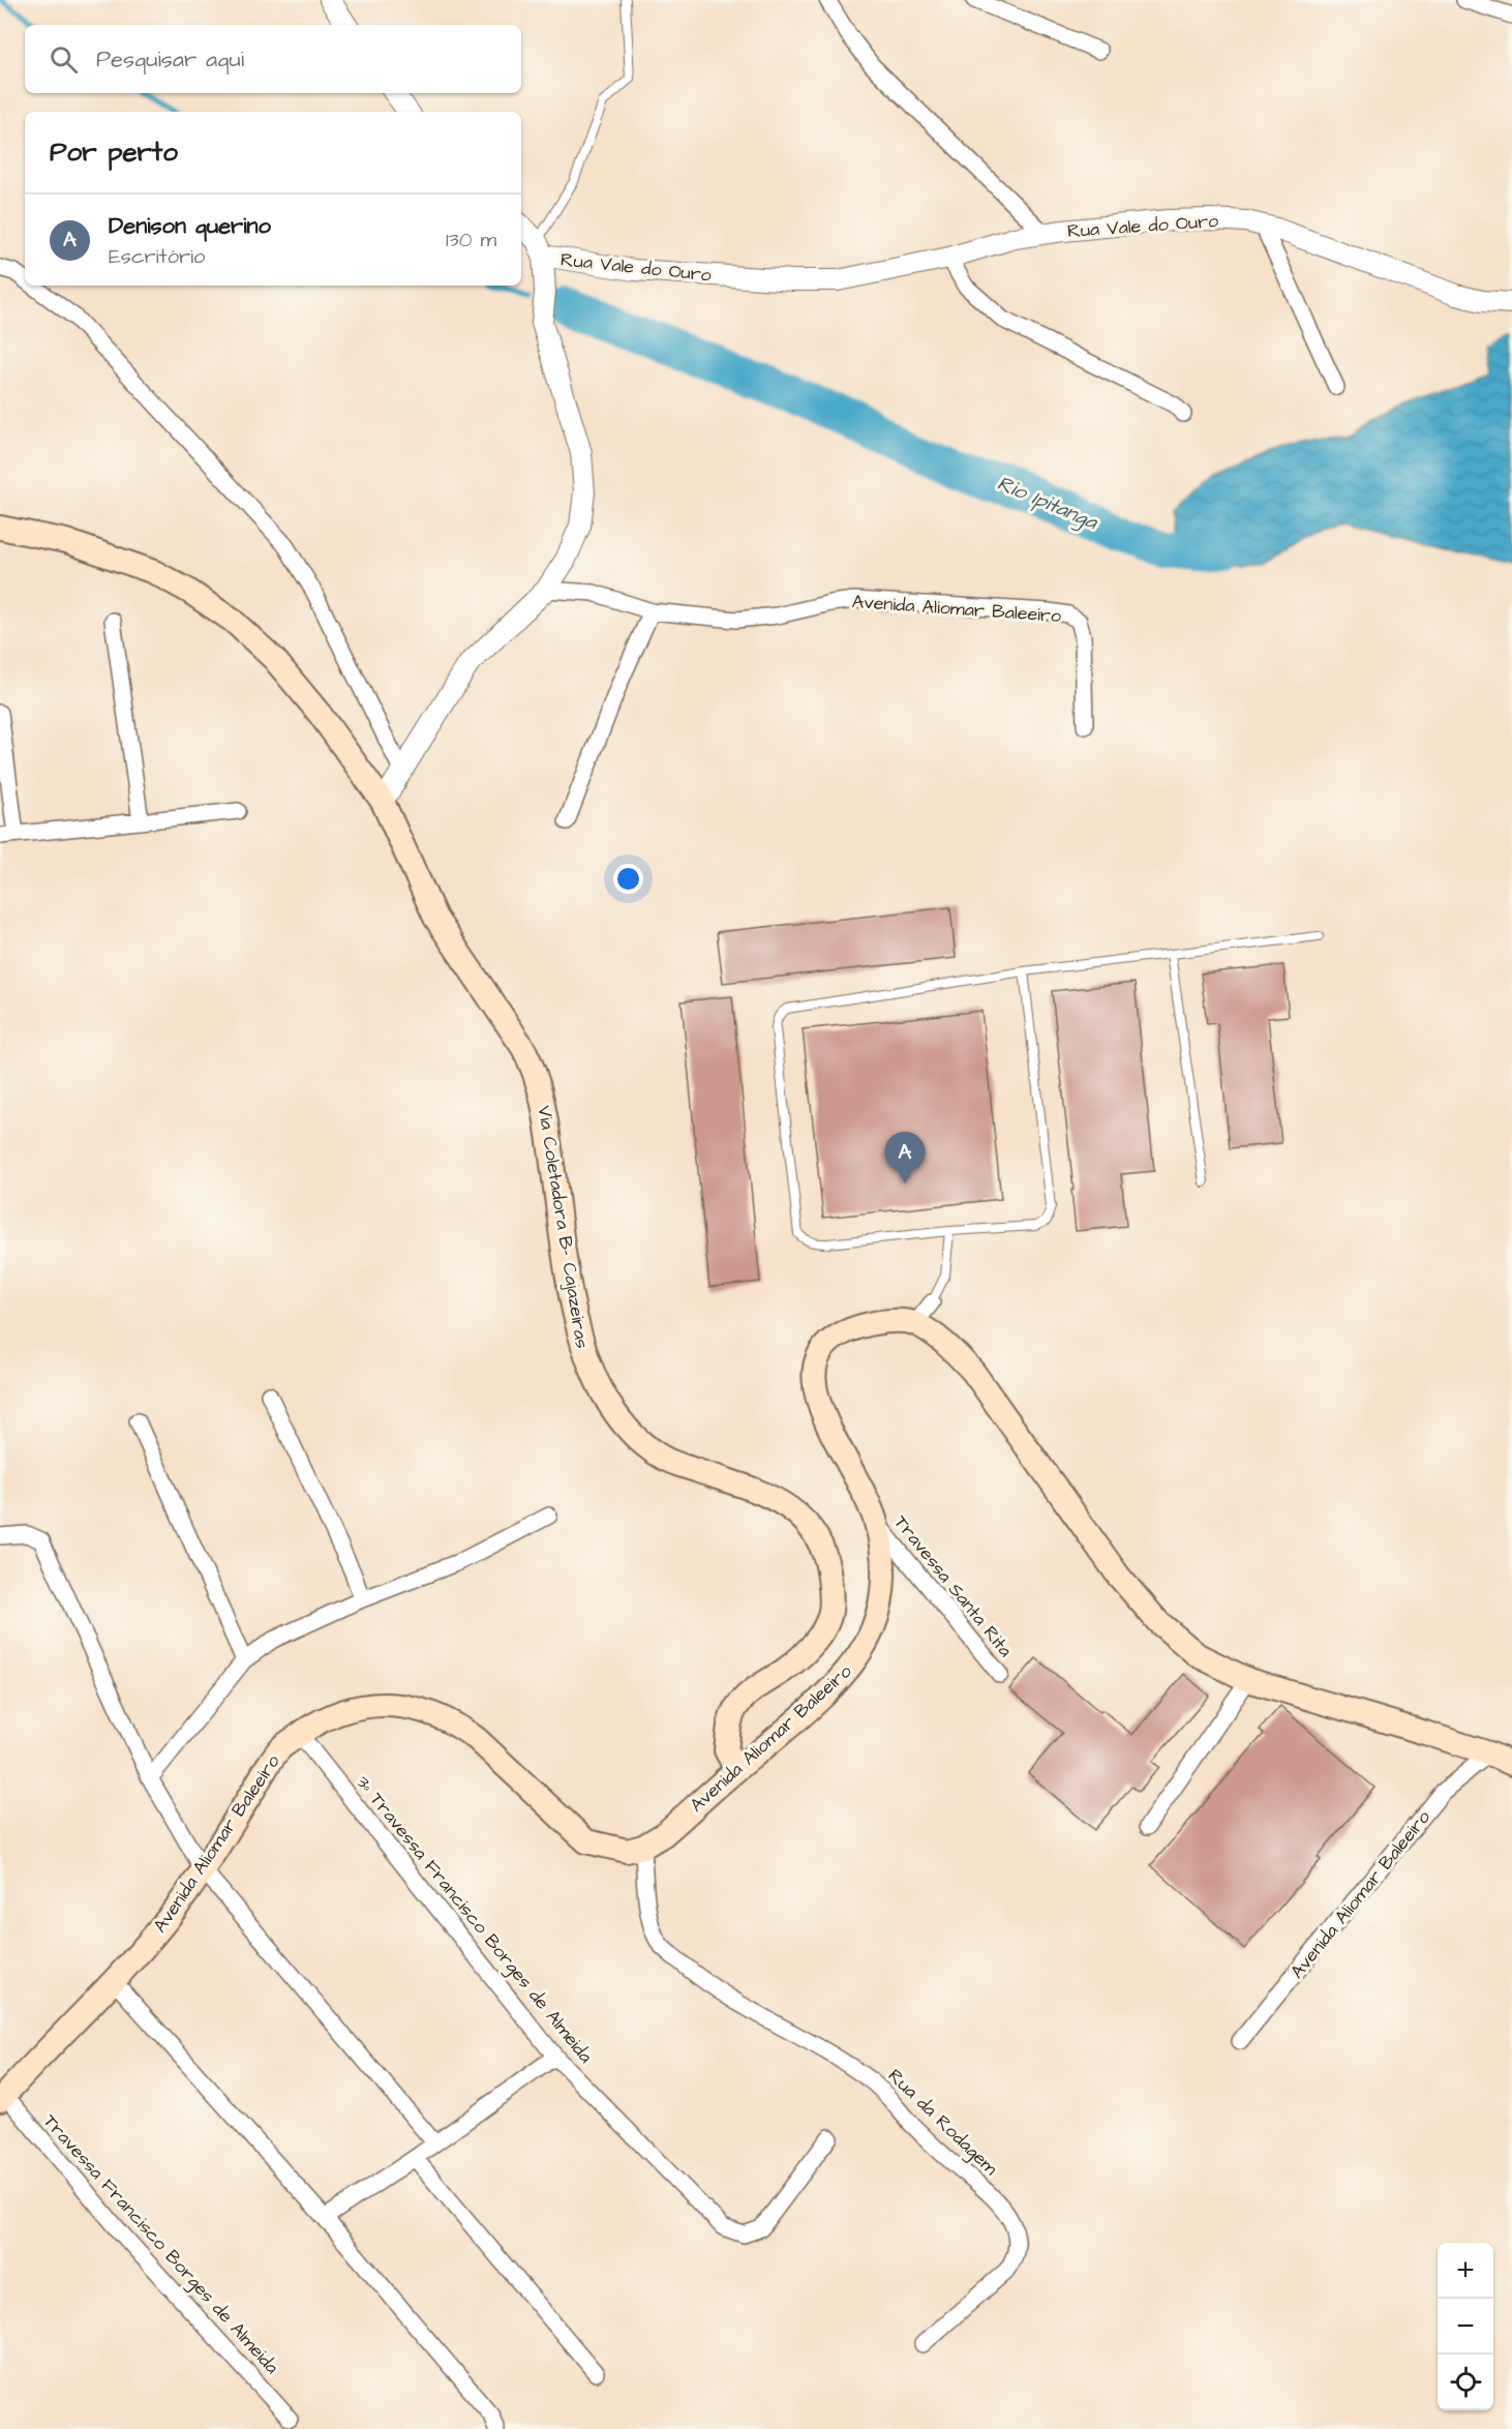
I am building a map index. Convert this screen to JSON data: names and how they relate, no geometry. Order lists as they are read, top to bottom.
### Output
{
  "streets": {
    "main road": ["Avenida Aliomar Baleeiro", "Via Coletadora B- Cajazeiras"],
    "street": [
      "Rua Vale do Ouro",
      "Travessa Santa Rita",
      "3ª Travessa Francisco Borges de Almeida",
      "Rua da Rodagem",
      "Travessa Francisco Borges de Almeida"
    ]
  },
  "crossings": [
    ["Avenida Aliomar Baleeiro", "Via Coletadora B- Cajazeiras"],
    ["Avenida Aliomar Baleeiro", "Travessa Santa Rita"],
    ["Avenida Aliomar Baleeiro", "3ª Travessa Francisco Borges de Almeida"],
    ["Avenida Aliomar Baleeiro", "Rua da Rodagem"],
    ["Avenida Aliomar Baleeiro", "Travessa Francisco Borges de Almeida"]
  ],
  "water": ["Rio Ipitanga"],
  "page": {
    "search": "Pesquisar aqui",
    "heading": "Por perto",
    "list": [
      {
        "mark": "A",
        "name": "Denison querino",
        "note": "Escritório",
        "value": "130 m"
      }
    ],
    "pins": "A",
    "map_buttons": ["+", "−"]
  }
}
